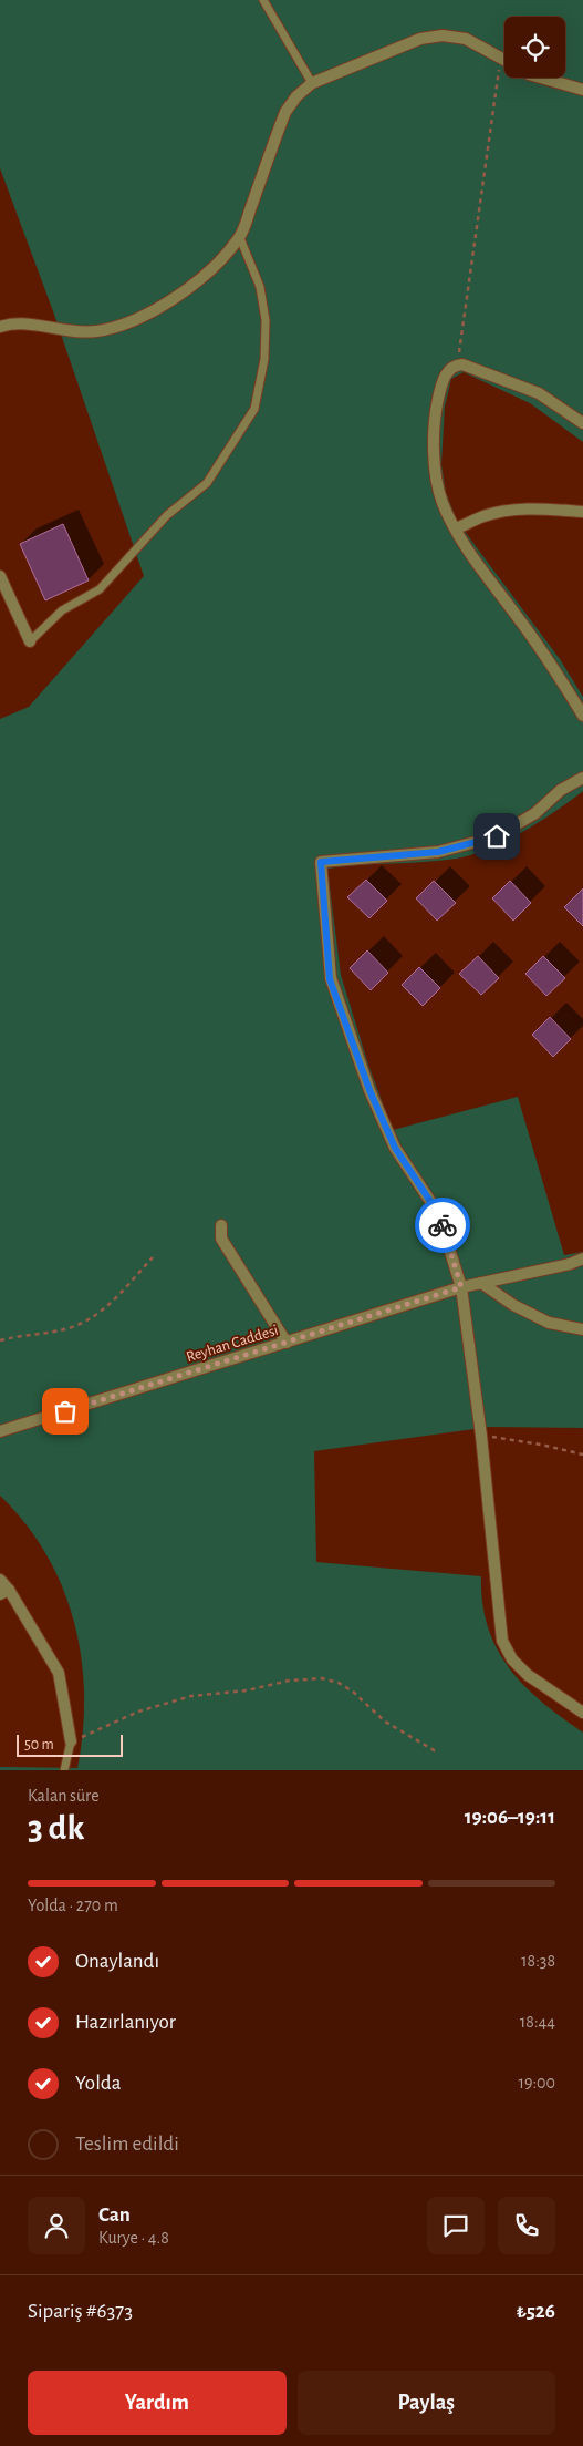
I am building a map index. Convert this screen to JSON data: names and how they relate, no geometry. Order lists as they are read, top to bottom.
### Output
{
  "streets": {
    "street": ["Reyhan Caddesi"]
  },
  "scale_bar": "50 m",
  "page": {
    "scale": "50 m",
    "heading": ["3 dk", "Kalan süre", "19:06–19:11"],
    "panel": [
      "Can",
      "Kurye · 4.8",
      "Sipariş #6373",
      "₺526"
    ],
    "bar": "Yolda · 270 m",
    "list": [
      ["Onaylandı", "18:38"],
      ["Hazırlanıyor", "18:44"],
      ["Yolda", "19:00"],
      "Teslim edildi"
    ],
    "buttons": ["Yardım", "Paylaş"]
  }
}
